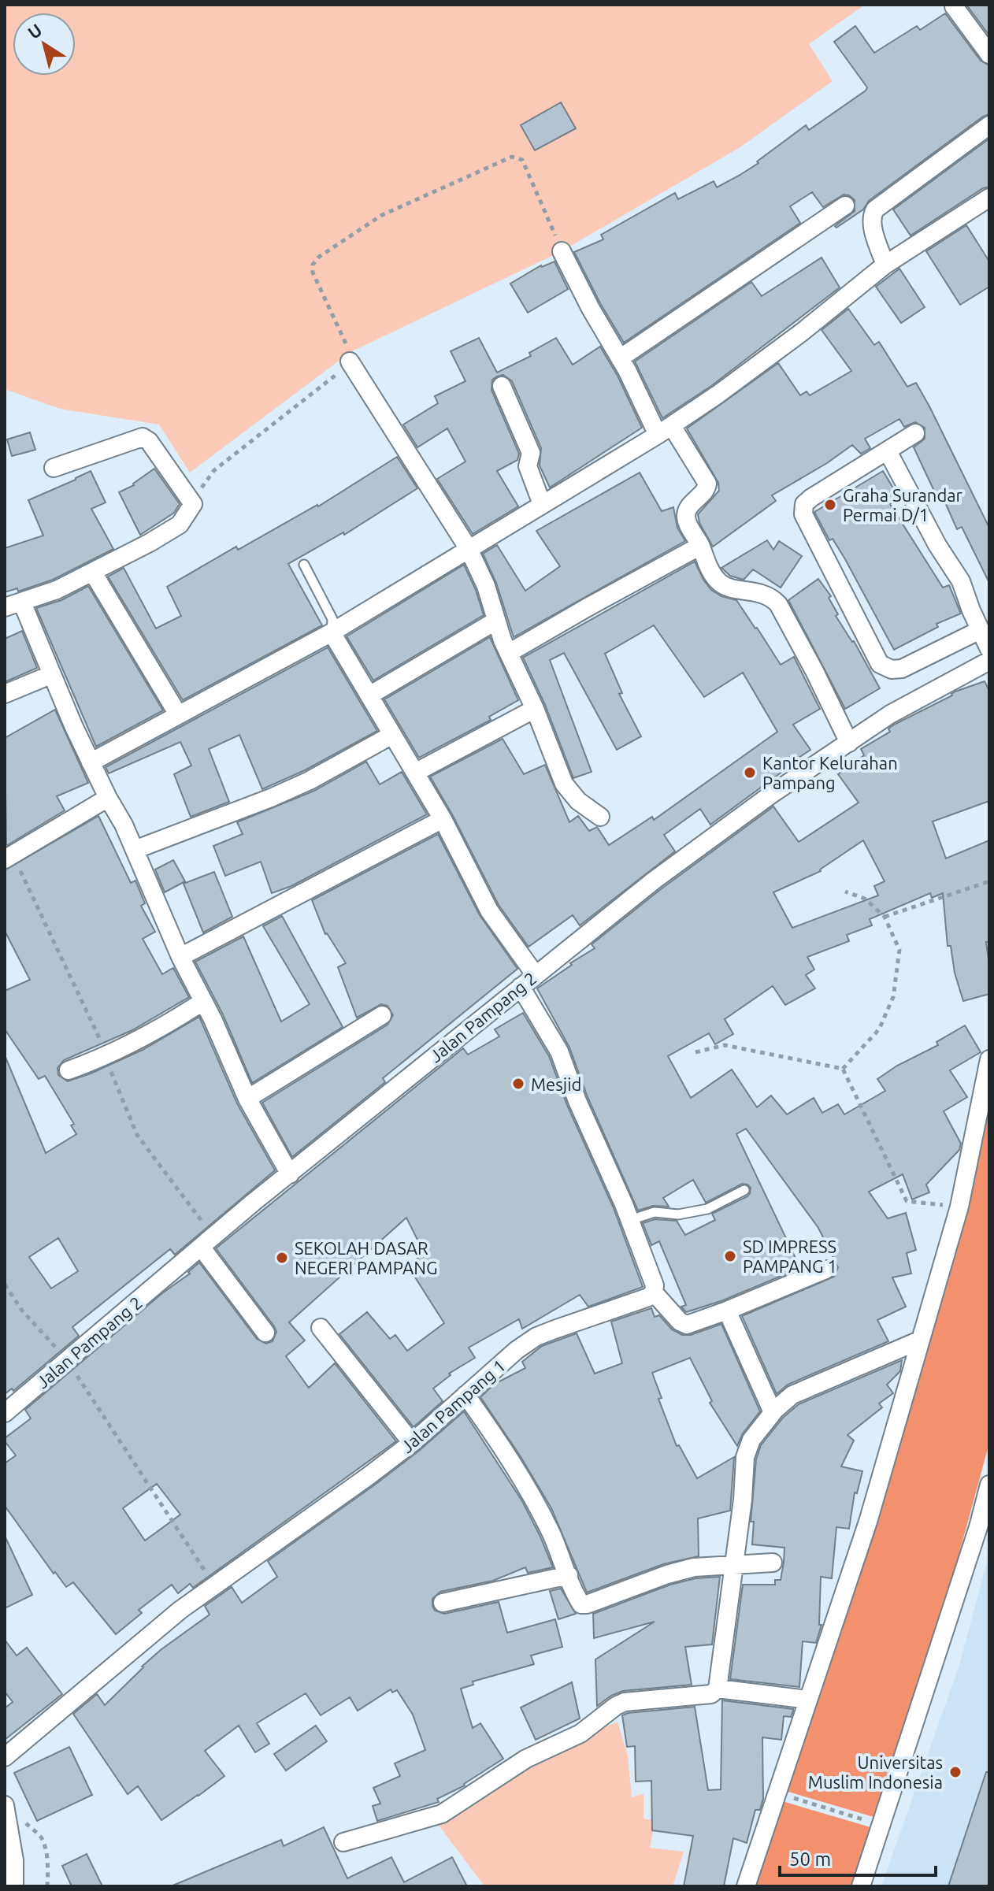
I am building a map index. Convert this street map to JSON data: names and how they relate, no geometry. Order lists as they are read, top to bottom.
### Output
{
  "streets": {
    "street": ["Jalan Pampang 2", "Jalan Pampang 1"]
  },
  "places": [
    "Graha Surandar Permai D/1",
    "Kantor Kelurahan Pampang",
    "Mesjid",
    "SD IMPRESS PAMPANG 1",
    "SEKOLAH DASAR NEGERI PAMPANG",
    "Universitas Muslim Indonesia"
  ],
  "scale_bar": "50 m",
  "north": "top left"
}
